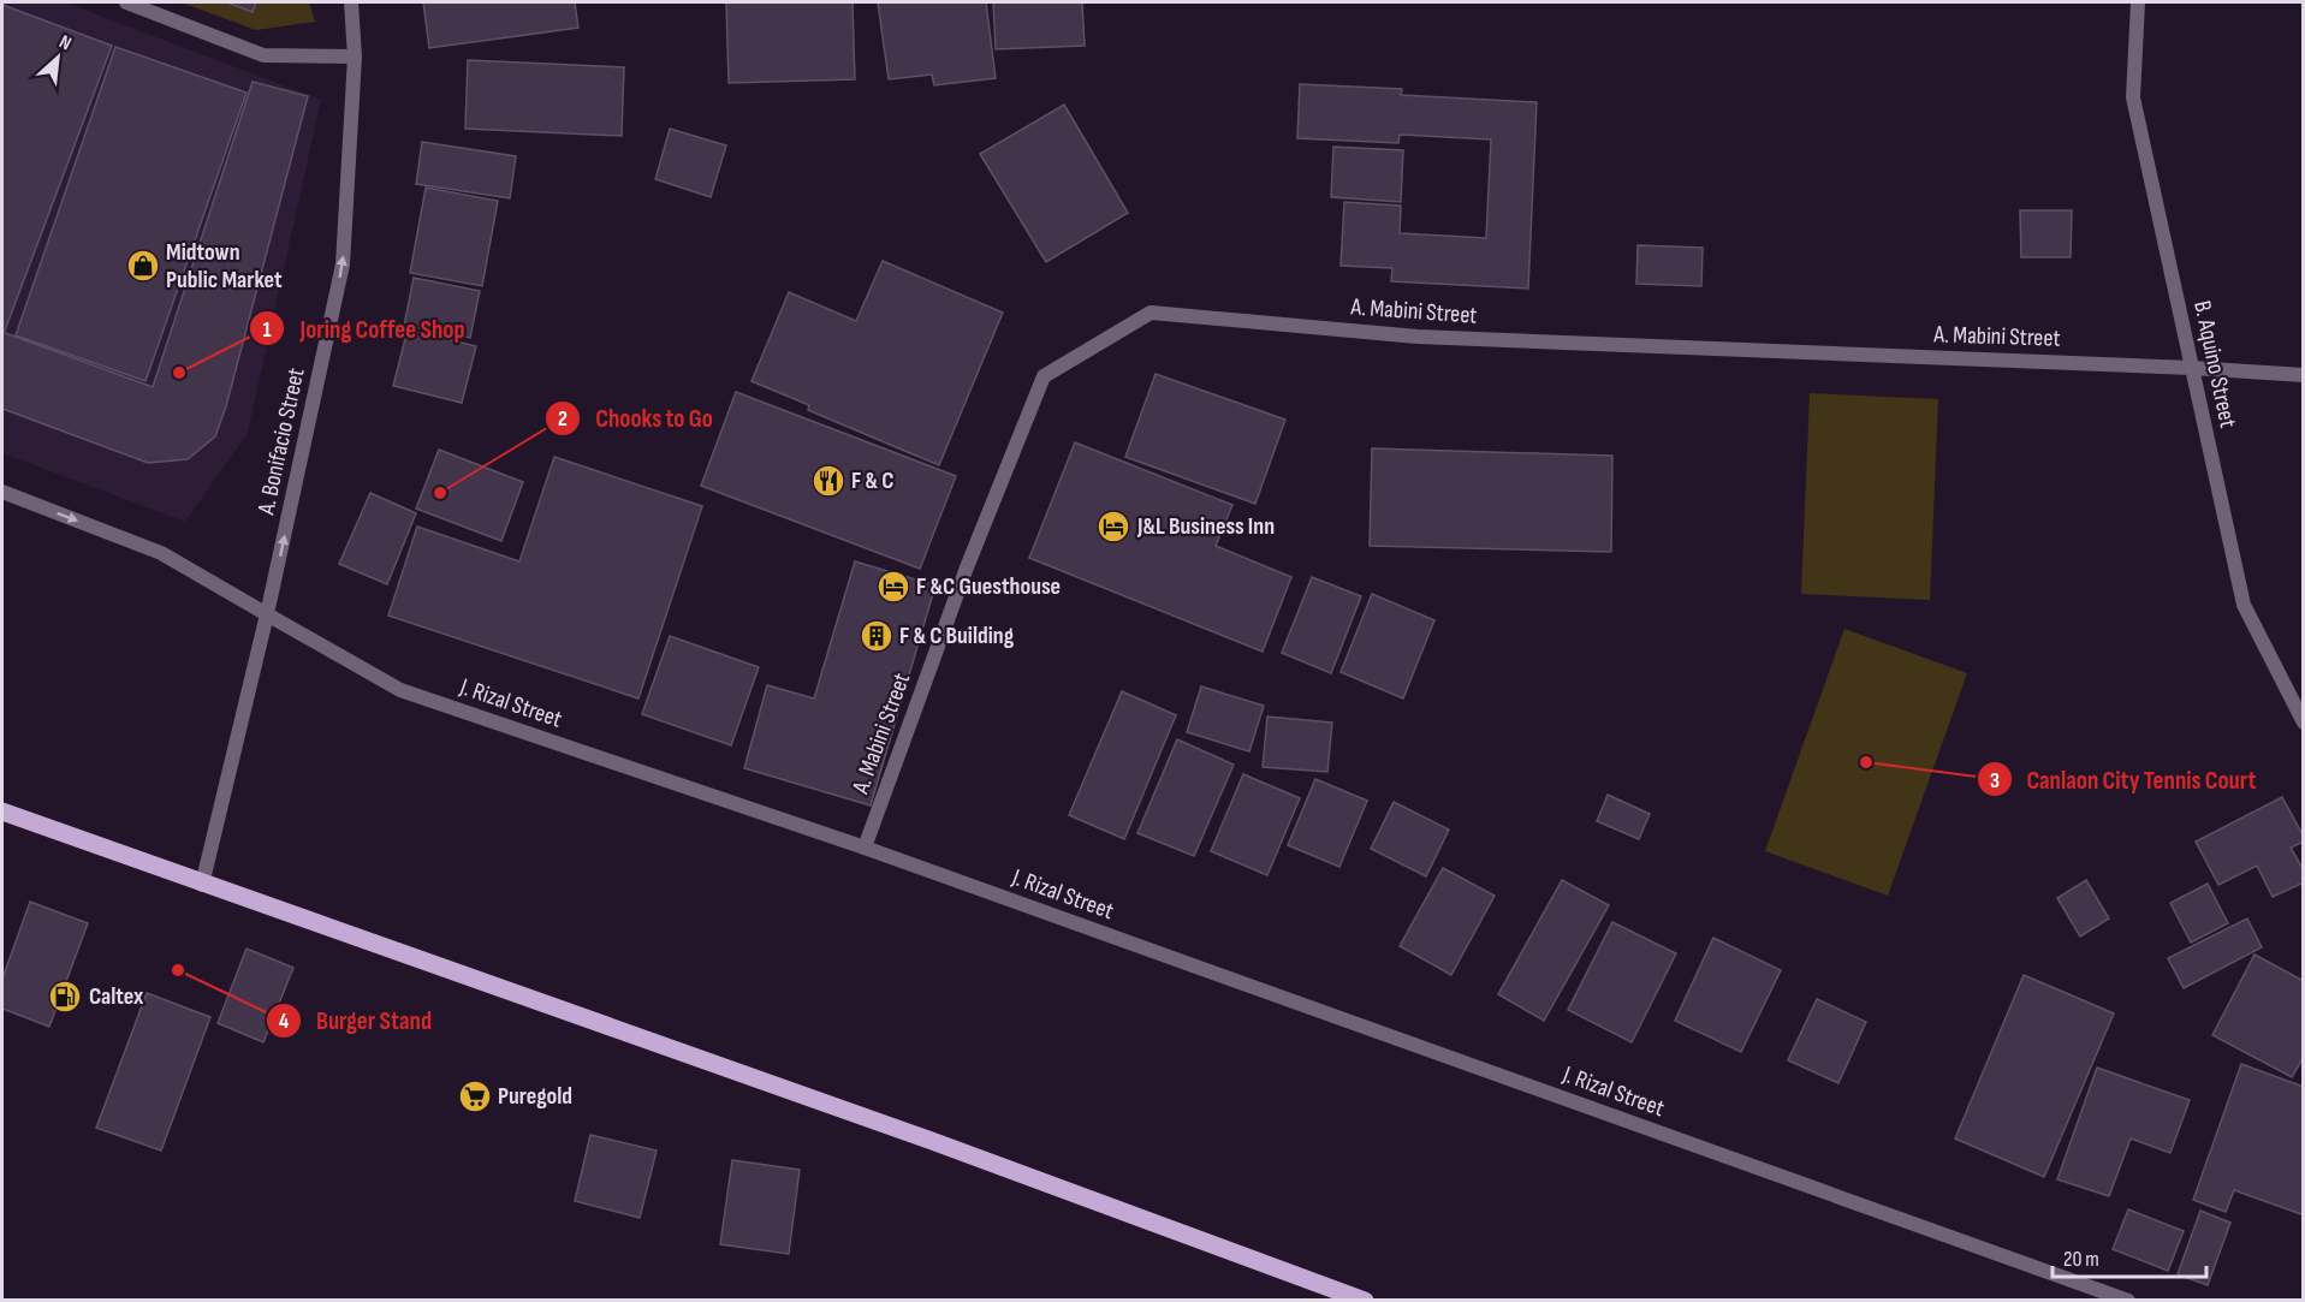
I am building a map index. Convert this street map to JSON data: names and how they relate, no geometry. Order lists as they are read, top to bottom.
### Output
{
  "streets": {
    "street": [
      "A. Mabini Street",
      "B. Aquino Street",
      "A. Bonifacio Street",
      "J. Rizal Street"
    ]
  },
  "crossings": [
    ["A. Mabini Street", "B. Aquino Street"],
    ["A. Mabini Street", "J. Rizal Street"],
    ["A. Bonifacio Street", "J. Rizal Street"]
  ],
  "one_way": ["A. Bonifacio Street"],
  "places": {
    "shop": ["Midtown Public Market"],
    "other": [
      "Joring Coffee Shop",
      "Chooks to Go",
      "Canlaon City Tennis Court",
      "Burger Stand"
    ],
    "restaurant": ["F & C"],
    "hotel": ["J&L Business Inn", "F &C Guesthouse"],
    "building": ["F & C Building"],
    "fuel station": ["Caltex"],
    "supermarket": ["Puregold"]
  },
  "scale_bar": "20 m",
  "north": "top right"
}
